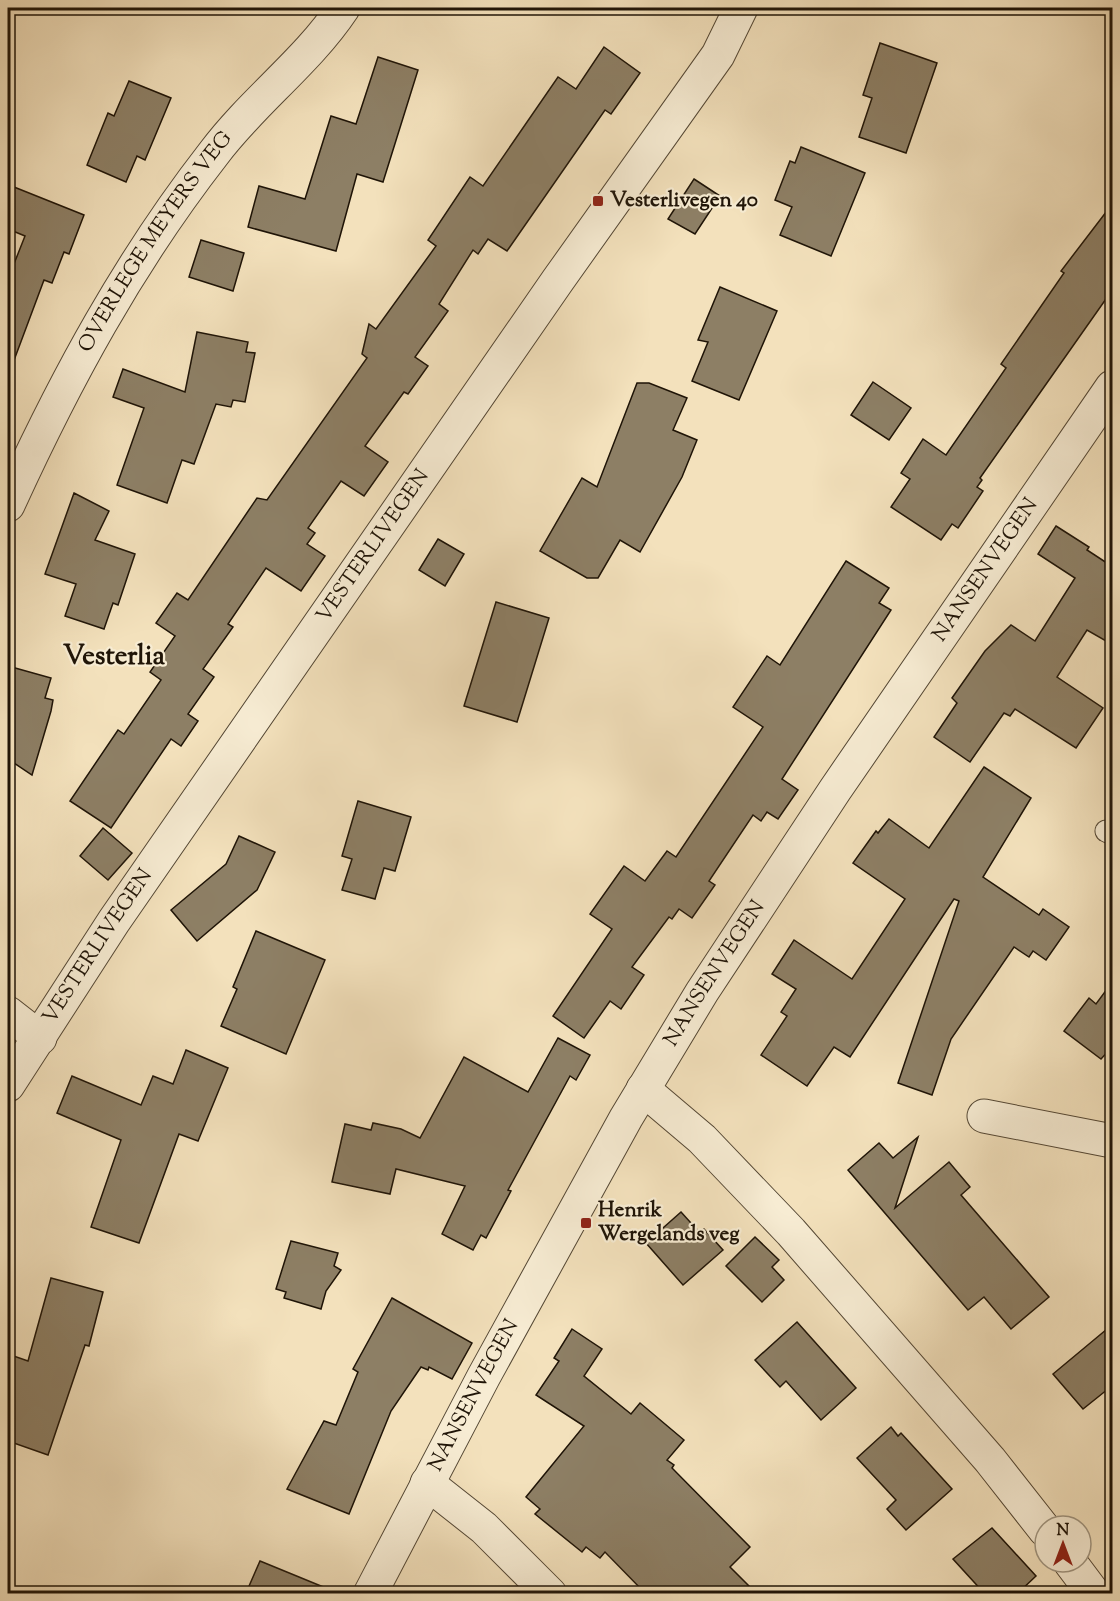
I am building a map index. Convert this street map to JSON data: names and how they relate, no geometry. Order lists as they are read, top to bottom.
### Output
{
  "streets": {
    "street": ["OVERLEGE MEYERS VEG", "VESTERLIVEGEN", "NANSENVEGEN"]
  },
  "districts": ["Vesterlia"],
  "places": {
    "transit": ["Vesterlivegen 40", "Henrik Wergelands veg"]
  },
  "north": "top"
}
